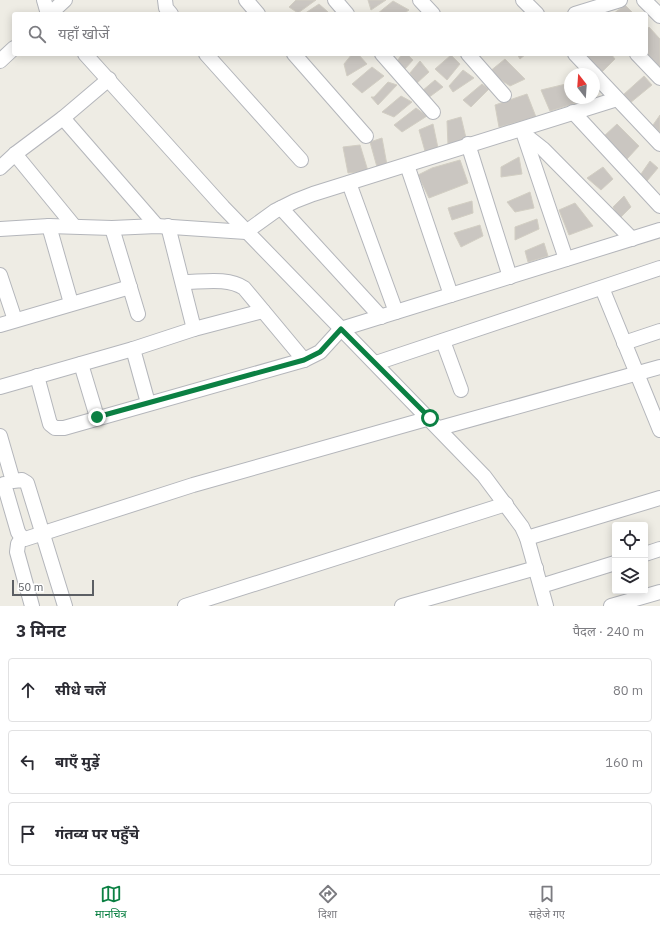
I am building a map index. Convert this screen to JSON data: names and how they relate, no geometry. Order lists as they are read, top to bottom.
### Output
{
  "scale_bar": "50 m",
  "north": "top",
  "page": {
    "search": "यहाँ खोजें",
    "scale": "50 m",
    "heading": ["3 मिनट", "पैदल · 240 m"],
    "list": [
      ["सीधे चलें", "80 m"],
      ["बाएँ मुड़ें", "160 m"],
      "गंतव्य पर पहुँचे"
    ],
    "nav": ["मानचित्र", "दिशा", "सहेजे गए"]
  }
}
